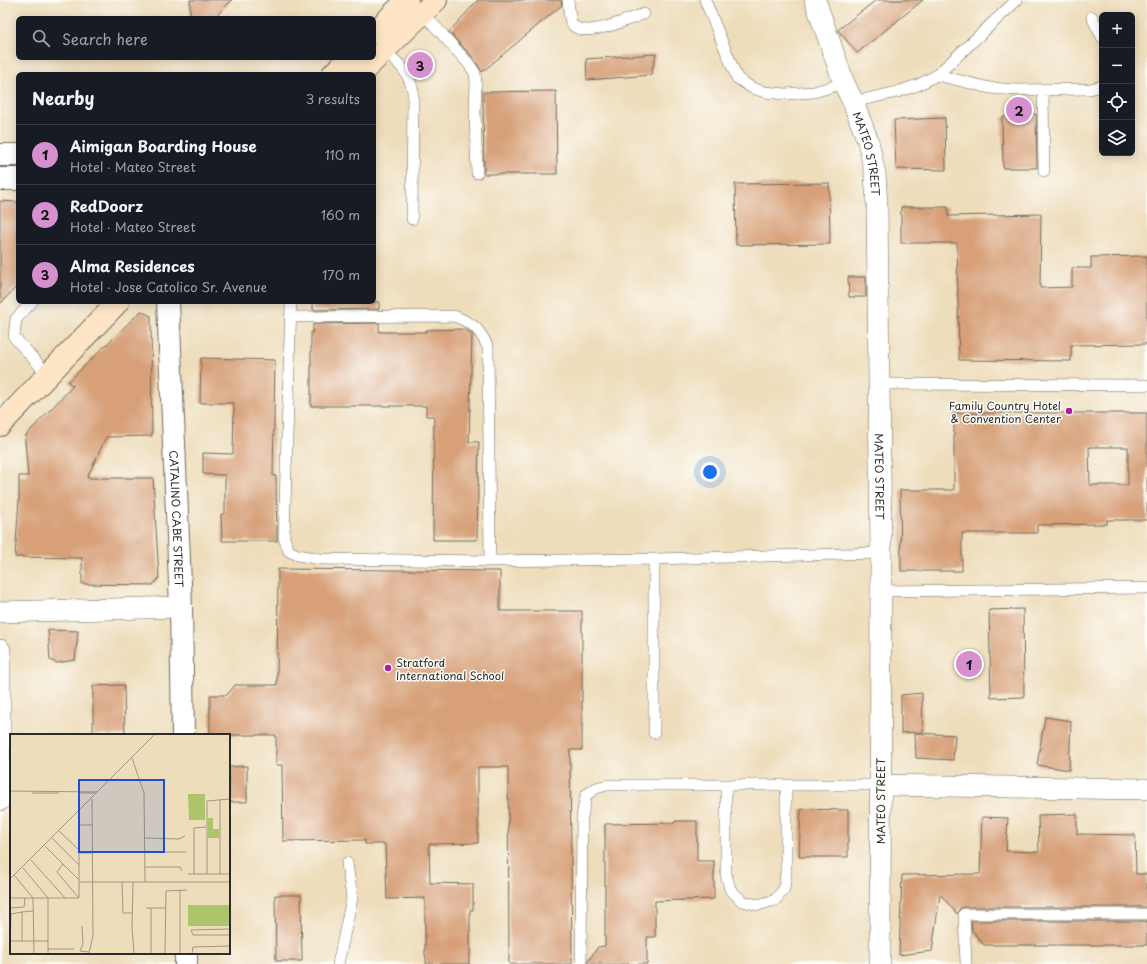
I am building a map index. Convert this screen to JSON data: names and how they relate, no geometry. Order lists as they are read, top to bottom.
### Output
{
  "streets": {
    "street": ["MATEO STREET", "CATALINO CABE STREET"]
  },
  "places": ["Family Country Hotel & Convention Center", "Stratford International School"],
  "page": {
    "map_buttons": ["+", "−"],
    "search": "Search here",
    "pins": ["3", "2", "1"],
    "heading": ["Nearby", "3 results"],
    "list": [
      {
        "mark": "1",
        "name": "Aimigan Boarding House",
        "note": "Hotel · Mateo Street",
        "value": "110 m"
      },
      {
        "mark": "2",
        "name": "RedDoorz",
        "note": "Hotel · Mateo Street",
        "value": "160 m"
      },
      {
        "mark": "3",
        "name": "Alma Residences",
        "note": "Hotel · Jose Catolico Sr. Avenue",
        "value": "170 m"
      }
    ]
  }
}
